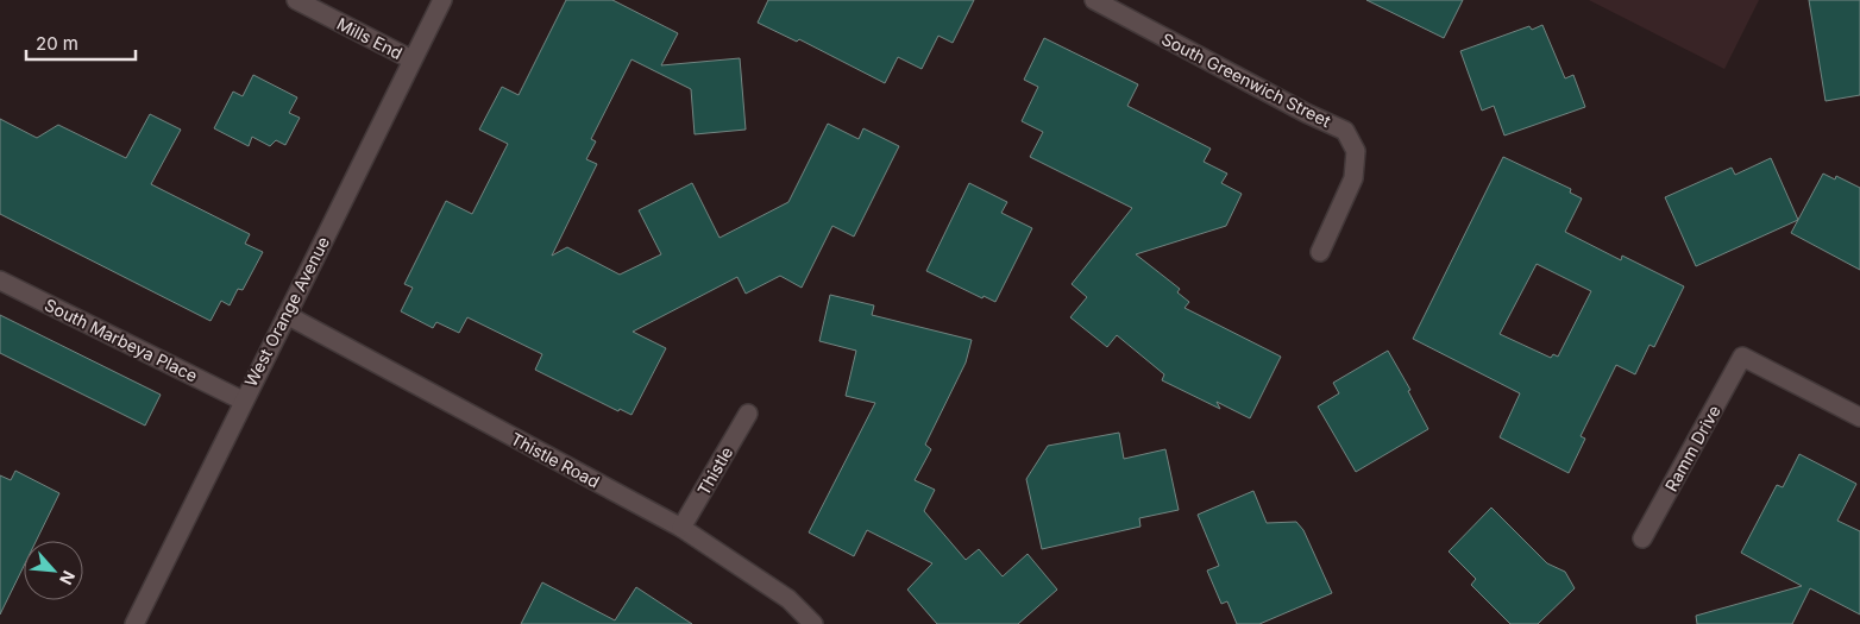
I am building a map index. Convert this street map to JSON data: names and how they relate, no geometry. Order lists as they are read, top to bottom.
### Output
{
  "streets": {
    "street": [
      "Mills End",
      "South Greenwich Street",
      "West Orange Avenue",
      "South Marbeya Place",
      "Ramm Drive",
      "Thistle Road",
      "Thistle"
    ]
  },
  "crossings": [
    ["Mills End", "West Orange Avenue"],
    ["West Orange Avenue", "South Marbeya Place"],
    ["West Orange Avenue", "Thistle Road"],
    ["Thistle Road", "Thistle"]
  ],
  "scale_bar": "20 m",
  "north": "bottom right"
}
